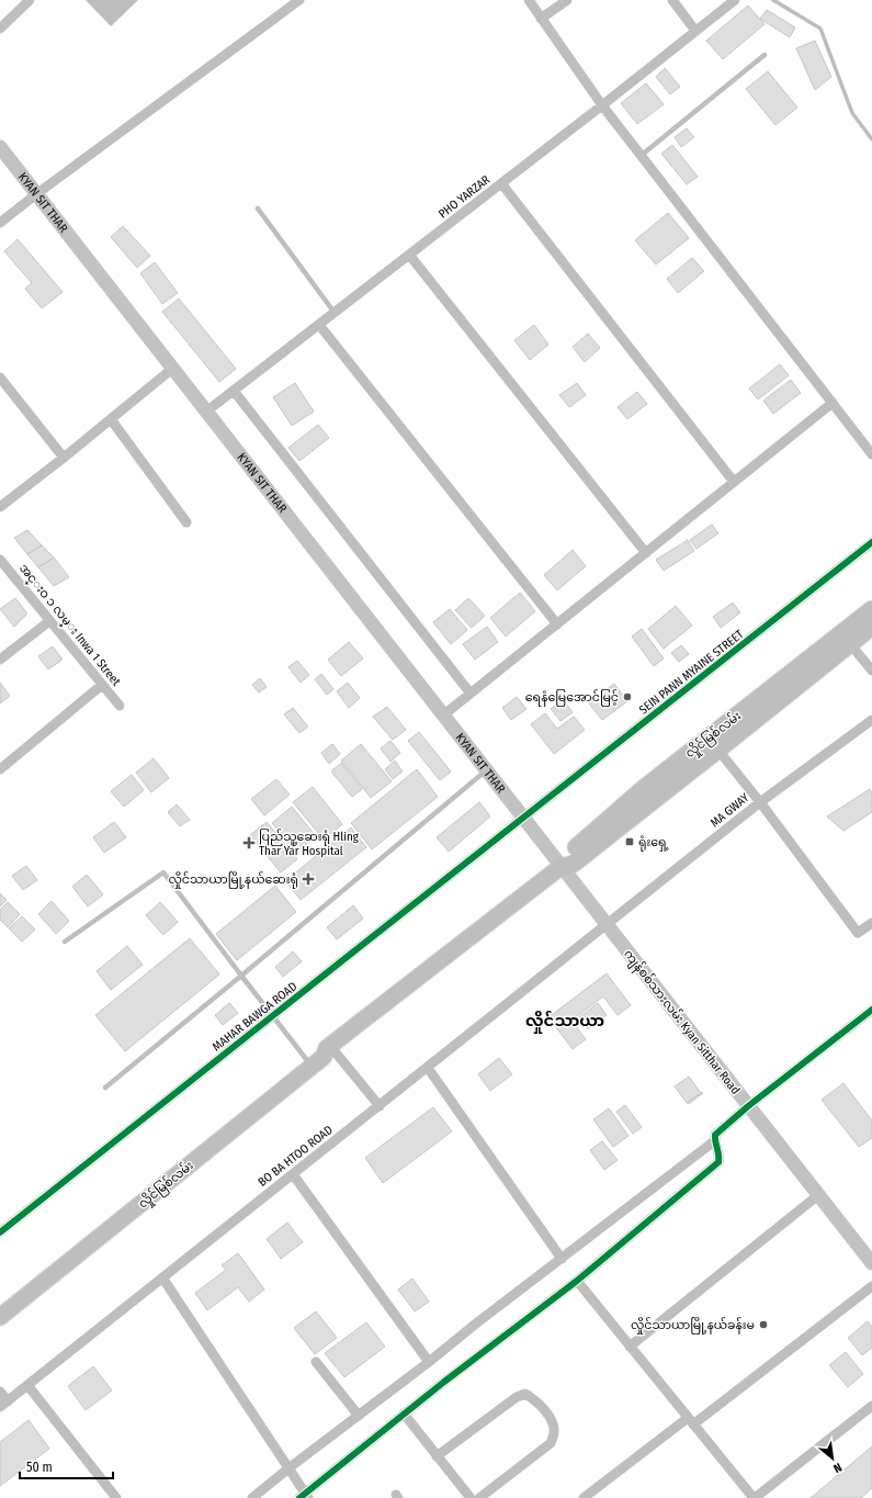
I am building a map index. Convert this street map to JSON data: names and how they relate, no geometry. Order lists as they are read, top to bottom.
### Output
{
  "streets": {
    "main road": ["KYAN SIT THAR", "လှိုင်မြစ်လမ်း", "ကျန်စစ်သားလမ်း Kyan Sitthar Road"],
    "street": [
      "PHO YARZAR",
      "အင္းဝ ၁ လမ္း Inwa 1 Street",
      "SEIN PANN MYAINE STREET",
      "MA GWAY",
      "MAHAR BAWGA ROAD",
      "BO BA HTOO ROAD"
    ]
  },
  "crossings": [
    ["PHO YARZAR", "KYAN SIT THAR"],
    ["KYAN SIT THAR", "SEIN PANN MYAINE STREET"],
    ["KYAN SIT THAR", "လှိုင်မြစ်လမ်း"],
    ["KYAN SIT THAR", "MAHAR BAWGA ROAD"],
    ["KYAN SIT THAR", "ကျန်စစ်သားလမ်း Kyan Sitthar Road"],
    ["SEIN PANN MYAINE STREET", "MAHAR BAWGA ROAD"],
    ["လှိုင်မြစ်လမ်း", "ကျန်စစ်သားလမ်း Kyan Sitthar Road"],
    ["MA GWAY", "ကျန်စစ်သားလမ်း Kyan Sitthar Road"],
    ["MA GWAY", "BO BA HTOO ROAD"],
    ["ကျန်စစ်သားလမ်း Kyan Sitthar Road", "BO BA HTOO ROAD"]
  ],
  "districts": ["လှိုင်သာယာ"],
  "places": {
    "other": ["ရေနံမြေအောင်မြင့်", "လှိုင်သာယာမြို့နယ်ခန်းမ"],
    "transit": ["ရုံးရှေ့"],
    "health": ["ပြည်သူ့ဆေးရုံ Hling Thar Yar Hospital", "လှိုင်သာယာမြို့နယ်ဆေးရုံ"]
  },
  "scale_bar": "50 m",
  "north": "bottom right"
}
